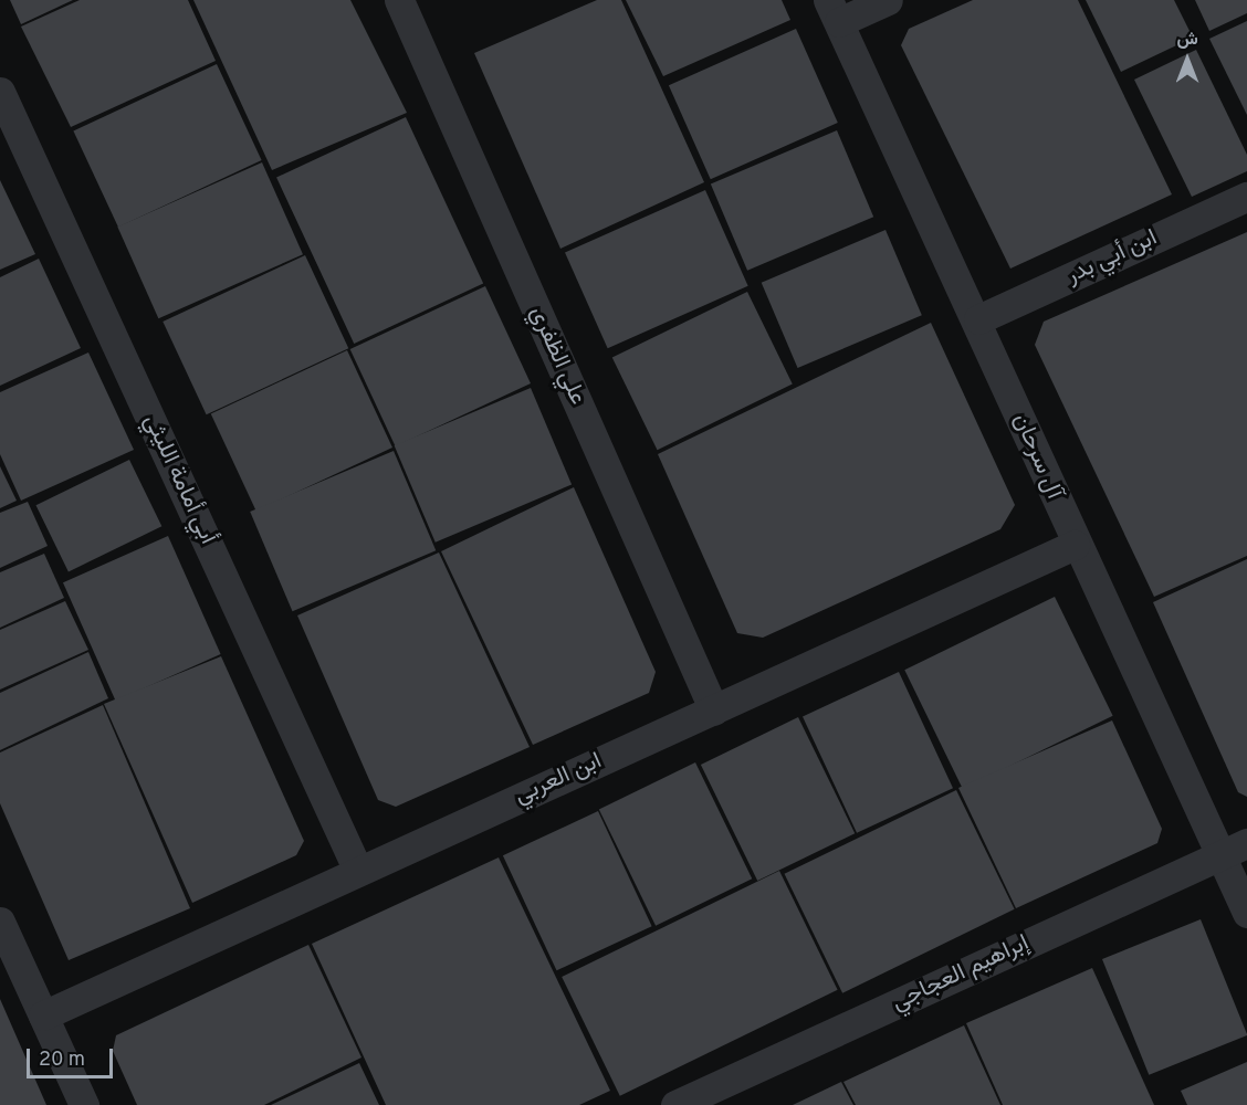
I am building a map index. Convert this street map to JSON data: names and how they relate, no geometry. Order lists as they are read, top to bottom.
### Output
{
  "streets": {
    "street": [
      "ابن أبي بدر",
      "علي الظفري",
      "آل سرحان",
      "أبي أمامة الليثي",
      "ابن العربي",
      "إبراهيم العجاجي"
    ]
  },
  "crossings": [
    ["ابن أبي بدر", "آل سرحان"],
    ["علي الظفري", "ابن العربي"],
    ["آل سرحان", "ابن العربي"],
    ["آل سرحان", "إبراهيم العجاجي"],
    ["أبي أمامة الليثي", "ابن العربي"]
  ],
  "scale_bar": "20 m",
  "north": "top"
}
